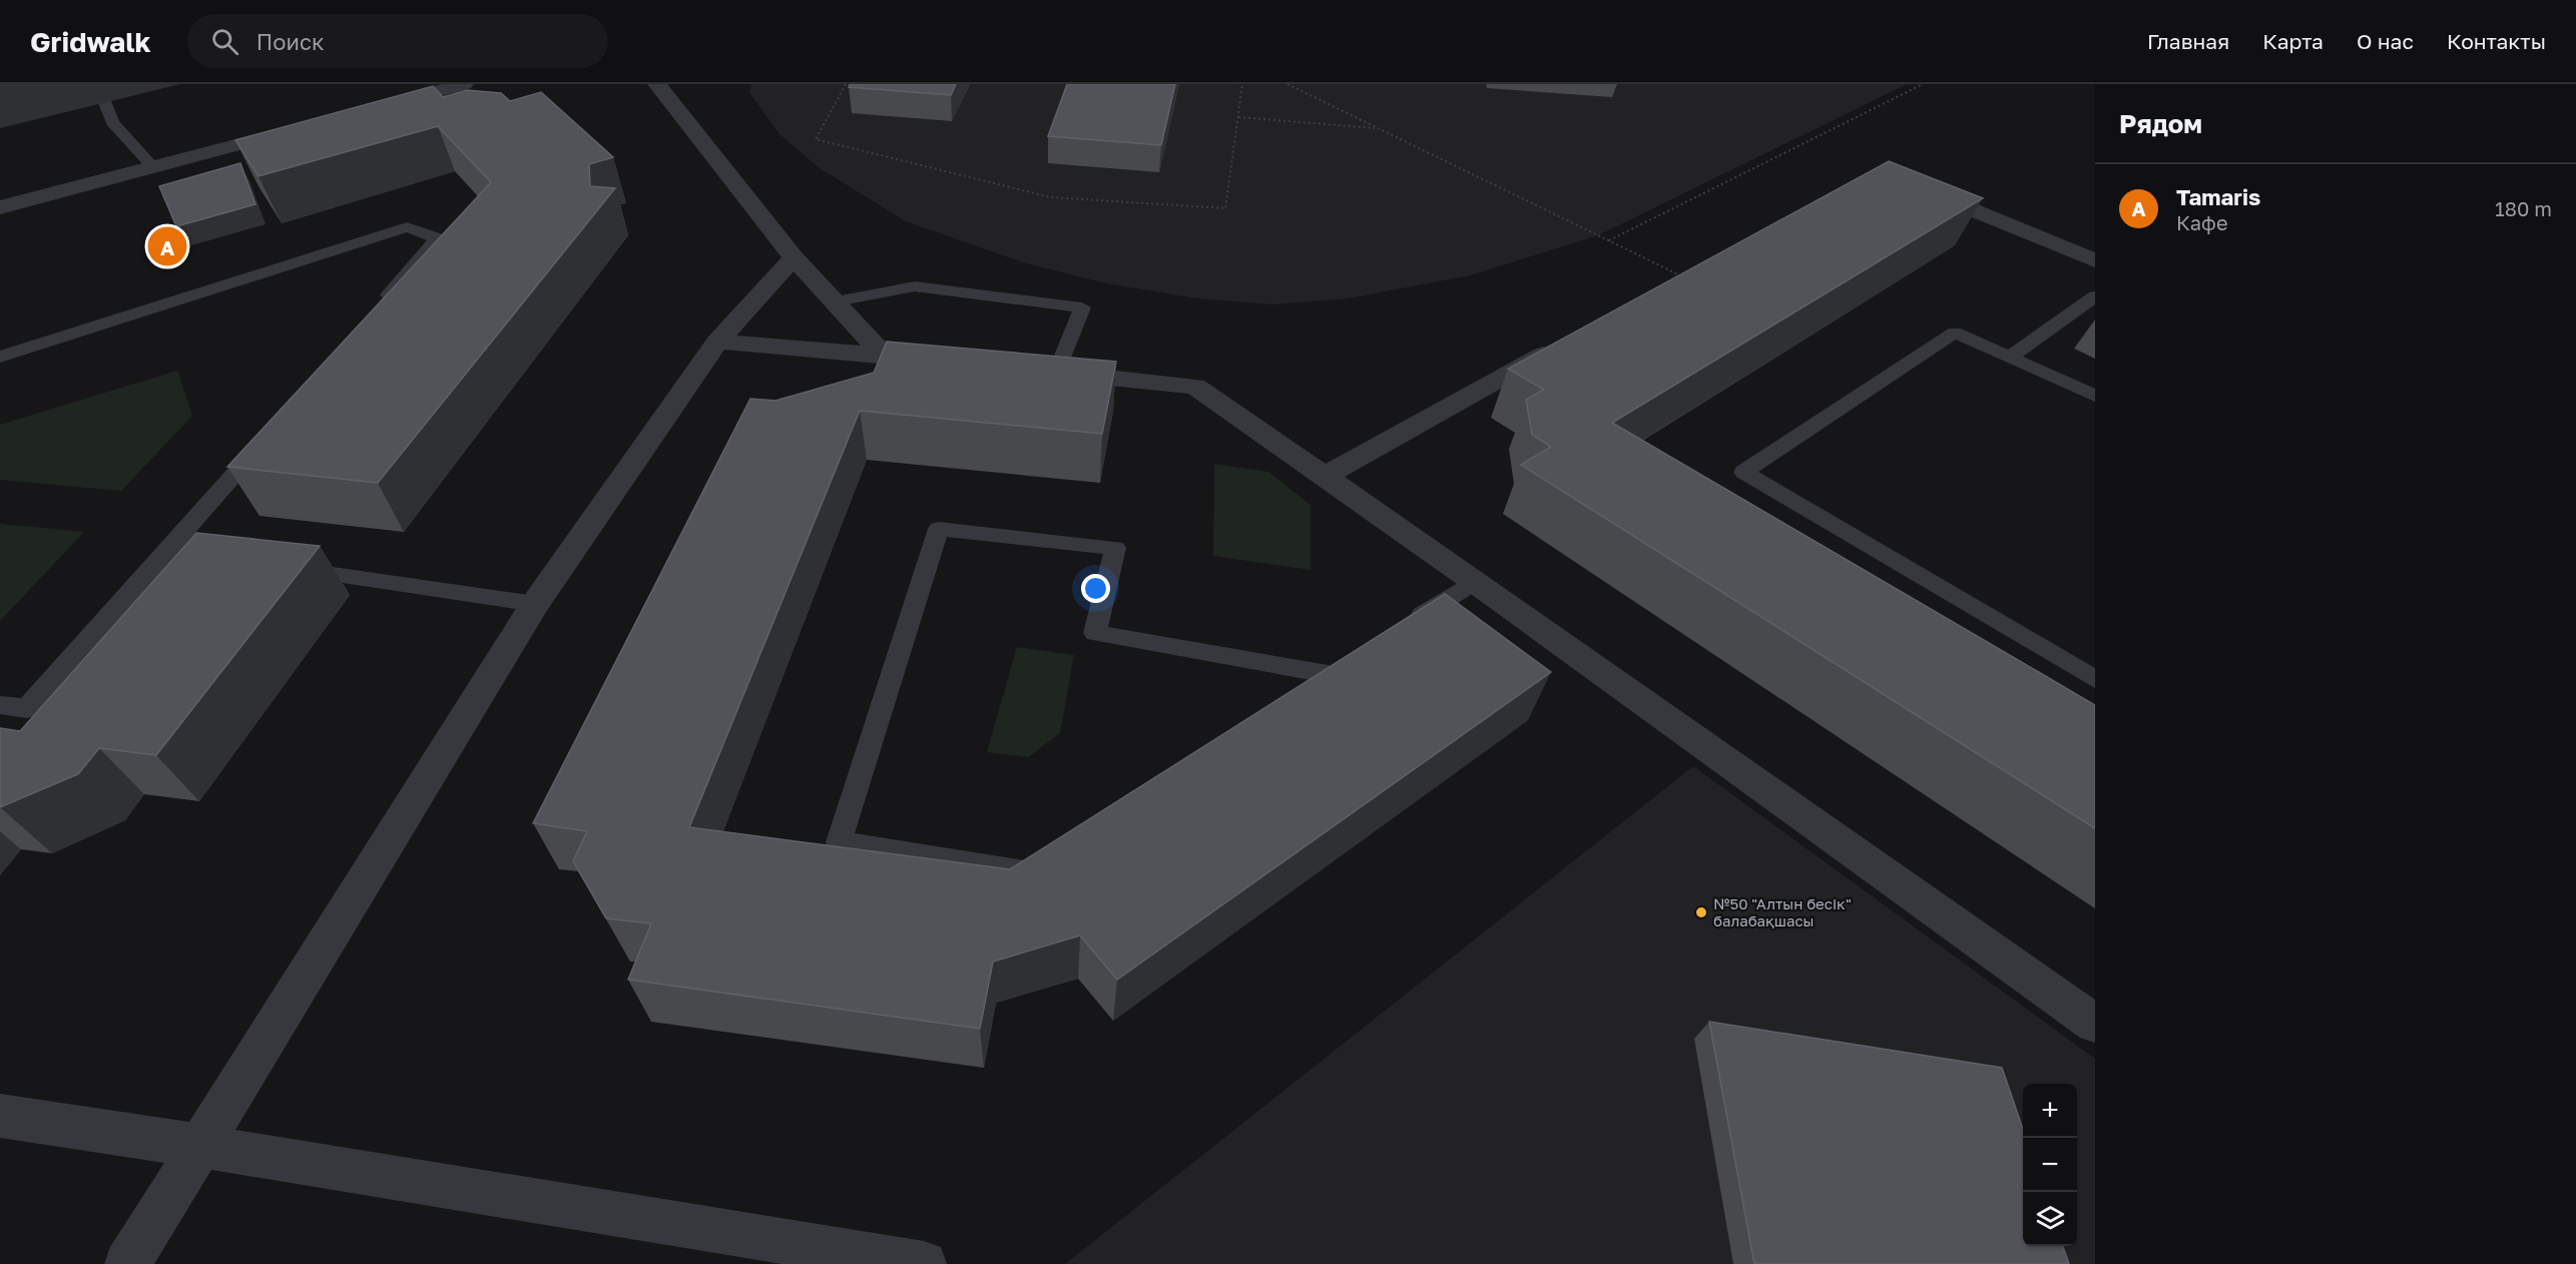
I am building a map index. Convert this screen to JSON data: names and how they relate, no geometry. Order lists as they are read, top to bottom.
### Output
{
  "places": ["№50 \"Алтын бесік\" балабақшасы"],
  "page": {
    "header": "Gridwalk",
    "search": "Поиск",
    "nav": [
      "Главная",
      "Карта",
      "О нас",
      "Контакты"
    ],
    "heading": "Рядом",
    "list": [
      {
        "mark": "A",
        "name": "Tamaris",
        "note": "Кафе",
        "value": "180 m"
      }
    ],
    "pins": "A",
    "map_buttons": ["+", "−"]
  }
}
